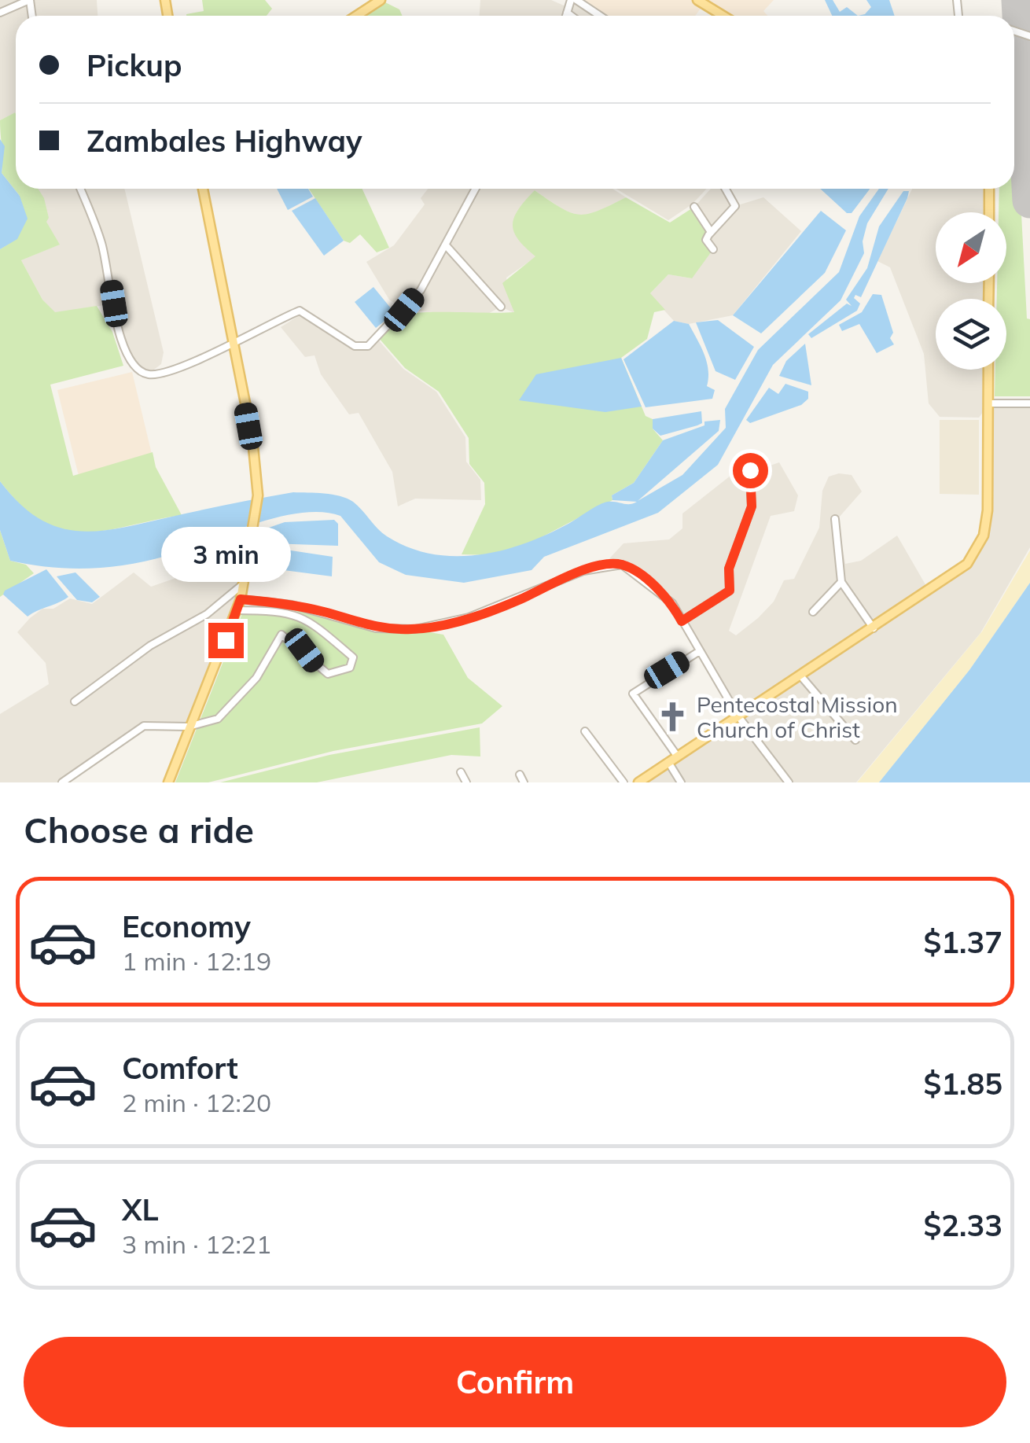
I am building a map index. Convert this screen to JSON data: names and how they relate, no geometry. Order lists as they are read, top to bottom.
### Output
{
  "places": {
    "church": ["Pentecostal Mission Church of Christ"]
  },
  "north": "bottom left",
  "page": {
    "banner": ["Pickup", "Zambales Highway"],
    "bubble": "3 min",
    "heading": "Choose a ride",
    "list": [
      {
        "name": "Economy",
        "note": "1 min · 12:19",
        "value": "$1.37"
      },
      {
        "name": "Comfort",
        "note": "2 min · 12:20",
        "value": "$1.85"
      },
      {
        "name": "XL",
        "note": "3 min · 12:21",
        "value": "$2.33"
      }
    ],
    "buttons": "Confirm"
  }
}
